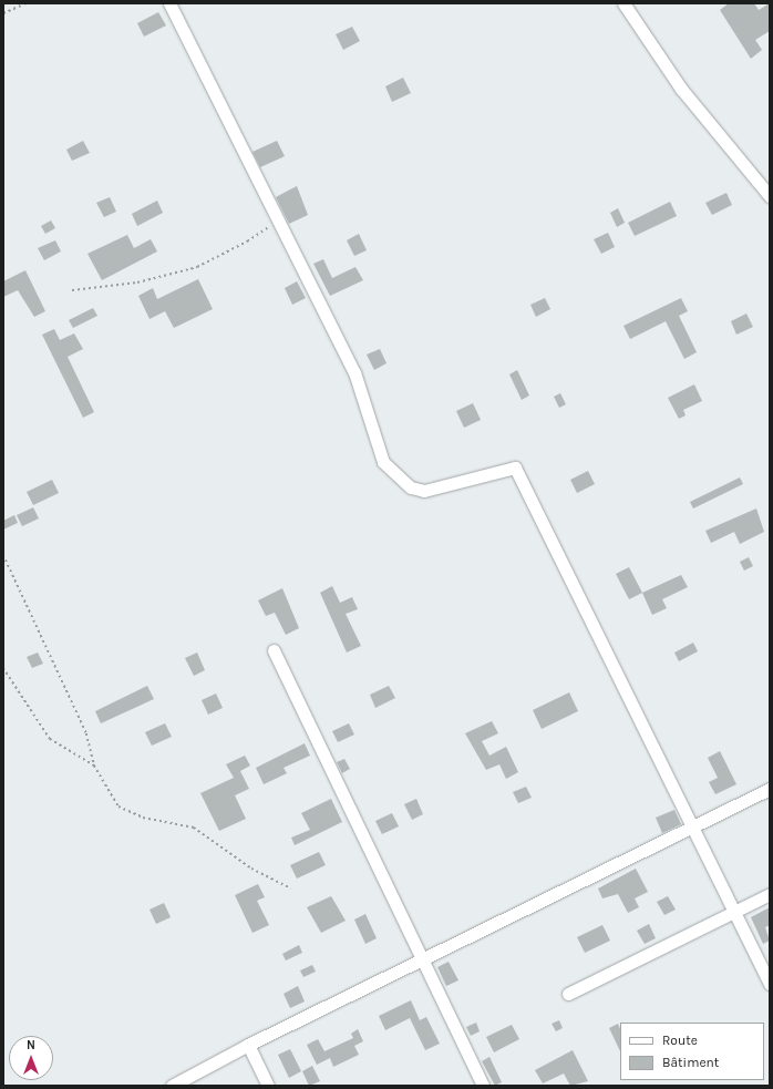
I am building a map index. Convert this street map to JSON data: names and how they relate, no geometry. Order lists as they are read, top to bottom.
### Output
{
  "legend": ["Route", "Bâtiment"],
  "north": "top"
}
